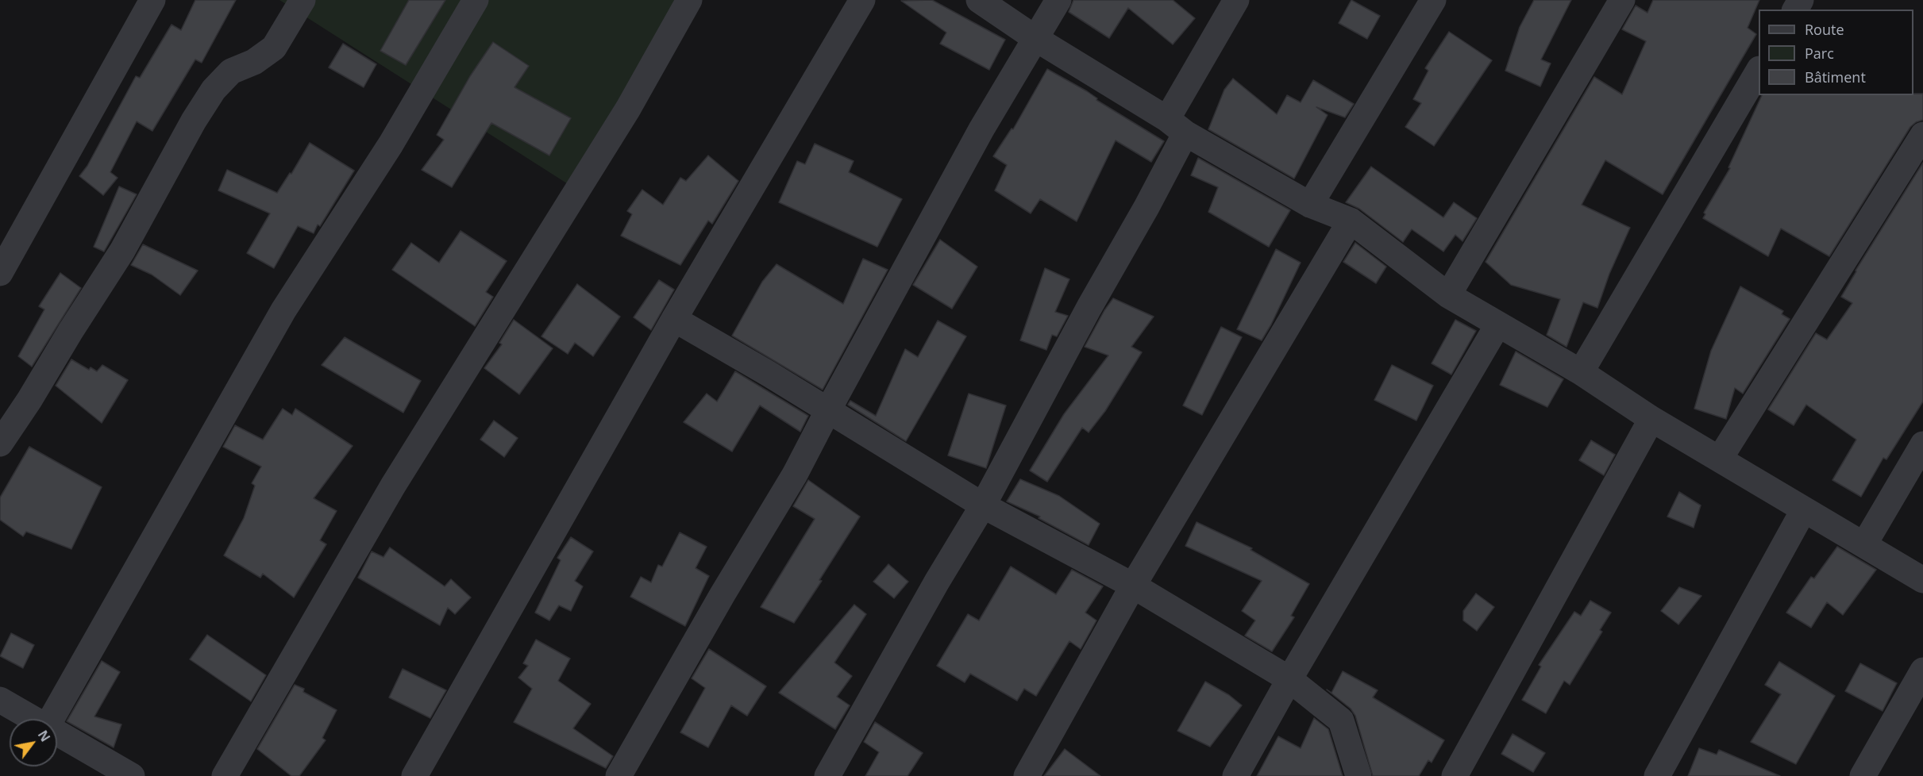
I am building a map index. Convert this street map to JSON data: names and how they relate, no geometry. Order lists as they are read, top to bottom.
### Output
{
  "legend": ["Route", "Parc", "Bâtiment"],
  "north": "top right"
}
